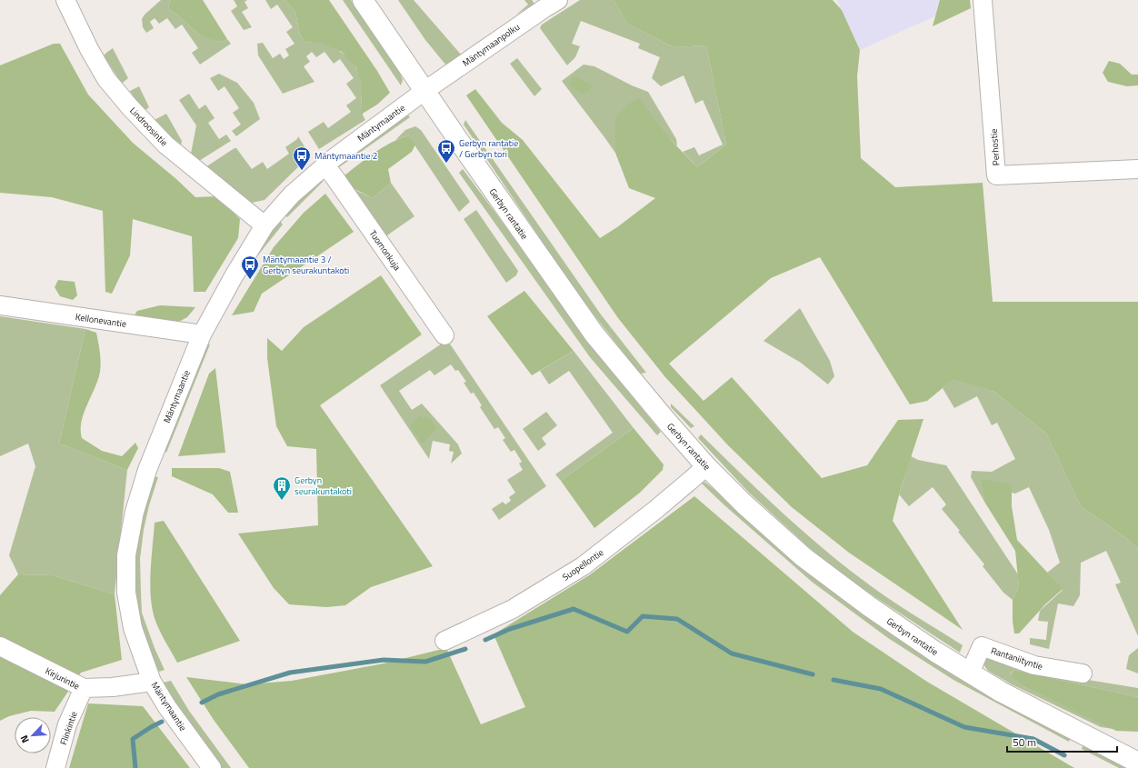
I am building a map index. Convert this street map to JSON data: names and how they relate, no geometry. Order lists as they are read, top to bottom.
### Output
{
  "streets": {
    "main road": ["Gerbyn rantatie"],
    "street": [
      "Mäntymaanpolku",
      "Mäntymaantie",
      "Lindroosintie",
      "Perhostie",
      "Tuomonkuja",
      "Kellonevantie",
      "Suopellontie",
      "Rantaniityntie",
      "Kirjurintie",
      "Flinkintie"
    ]
  },
  "crossings": [
    ["Mäntymaanpolku", "Mäntymaantie"],
    ["Mäntymaanpolku", "Gerbyn rantatie"],
    ["Mäntymaantie", "Lindroosintie"],
    ["Mäntymaantie", "Gerbyn rantatie"],
    ["Mäntymaantie", "Tuomonkuja"],
    ["Mäntymaantie", "Kellonevantie"],
    ["Mäntymaantie", "Kirjurintie"],
    ["Gerbyn rantatie", "Suopellontie"],
    ["Gerbyn rantatie", "Rantaniityntie"],
    ["Kirjurintie", "Flinkintie"]
  ],
  "places": {
    "bus stop": ["Gerbyn rantatie / Gerbyn tori", "Mäntymaantie 2", "Mäntymaantie 3 / Gerbyn seurakuntakoti"],
    "building": ["Gerbyn seurakuntakoti"]
  },
  "scale_bar": "50 m",
  "north": "bottom left"
}
